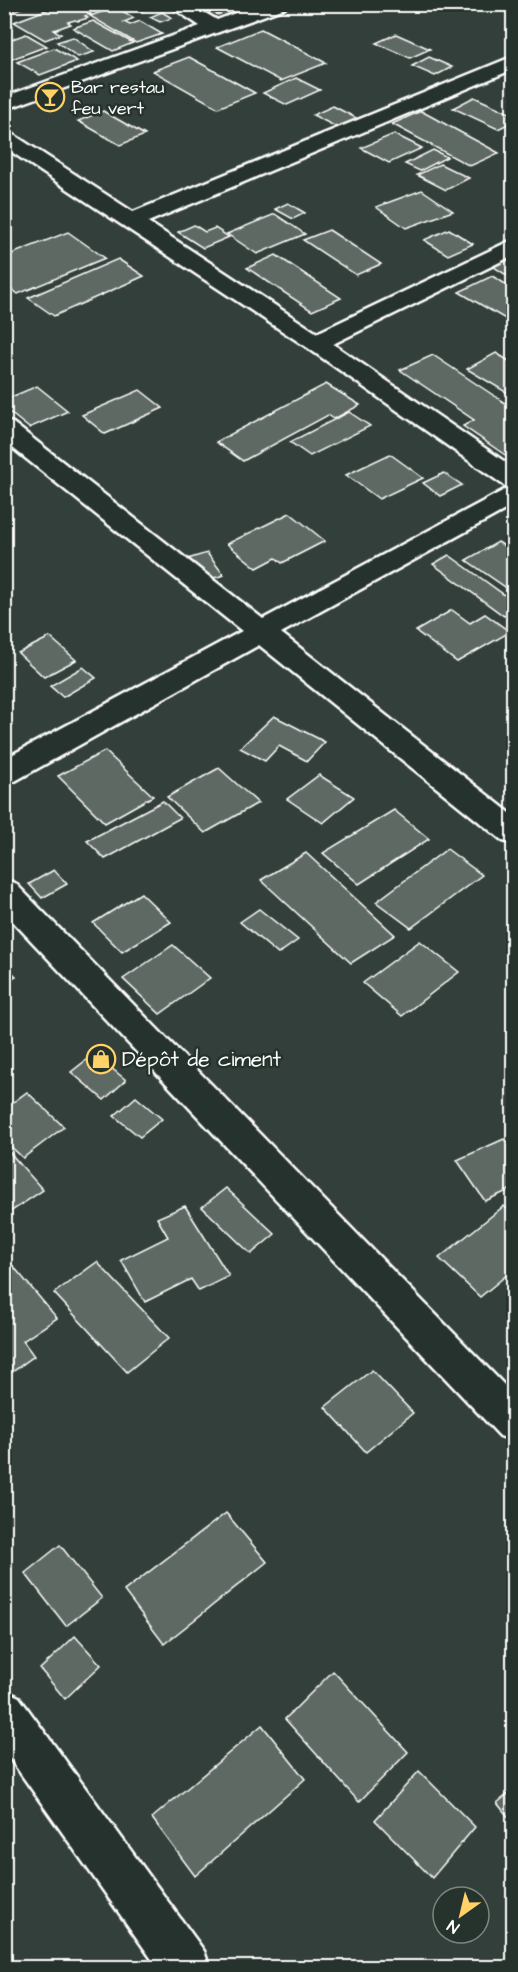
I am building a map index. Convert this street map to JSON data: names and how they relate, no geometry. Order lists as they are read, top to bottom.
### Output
{
  "places": {
    "bar": ["Bar restau feu vert"],
    "shop": ["Dépôt de ciment"]
  },
  "north": "bottom left"
}
